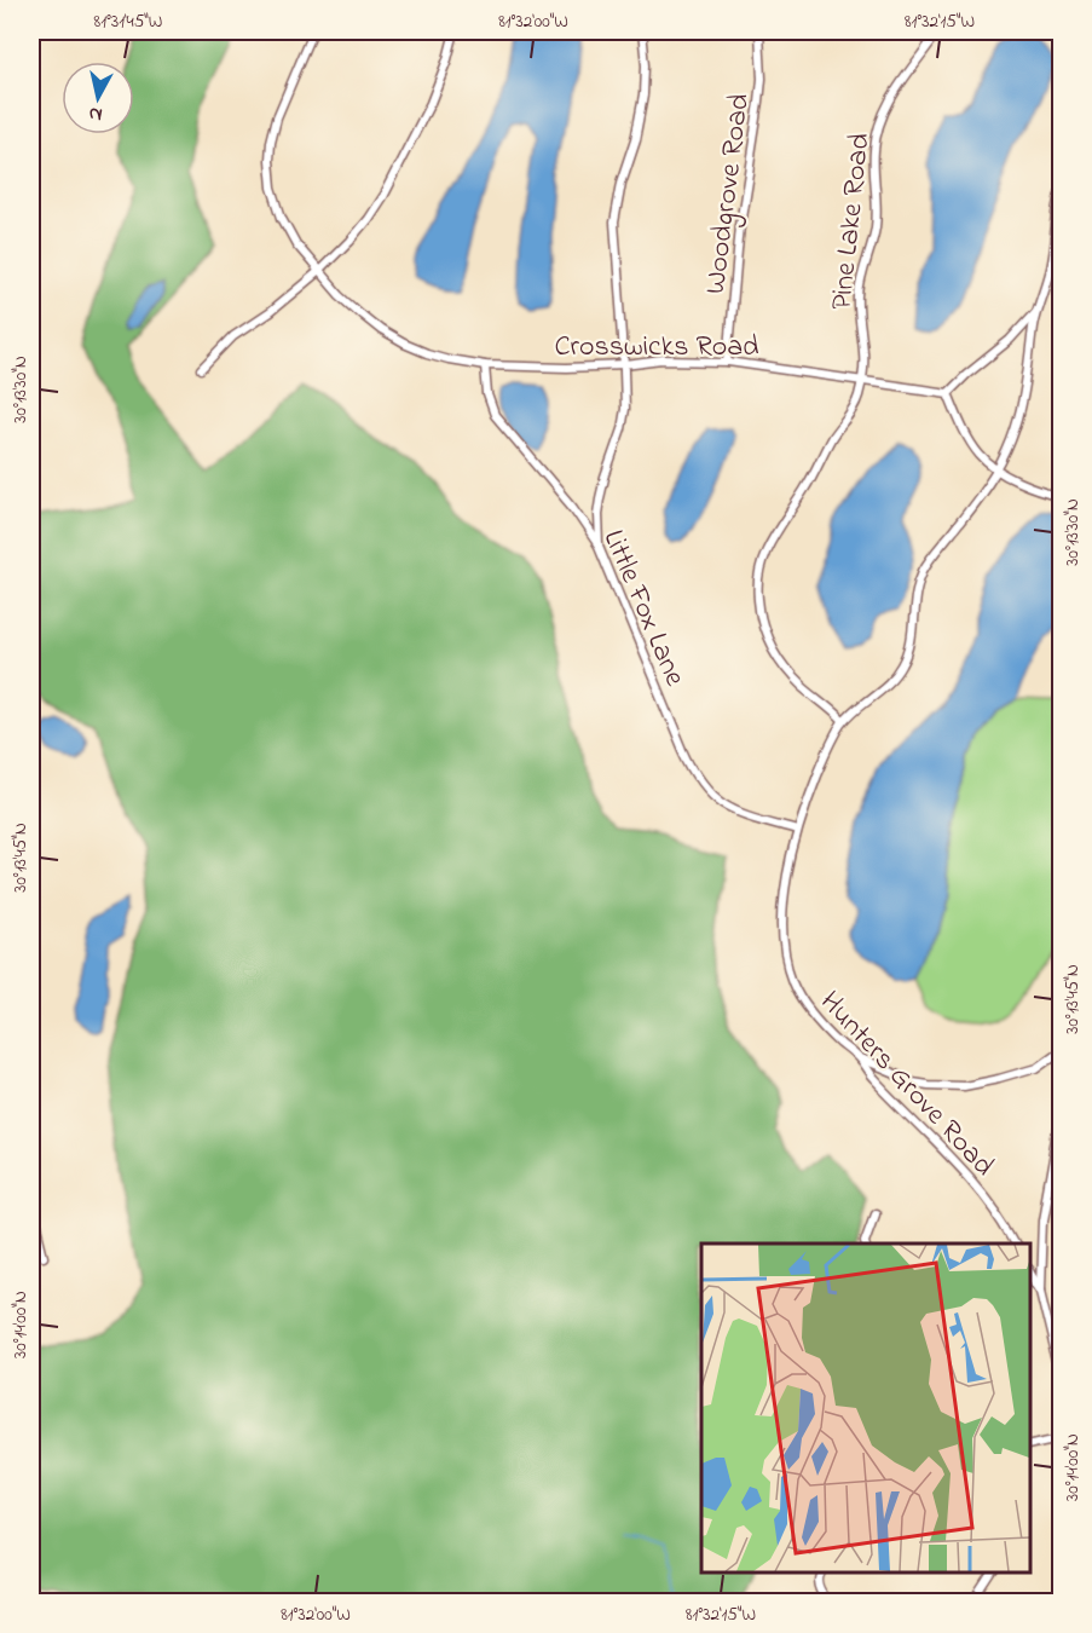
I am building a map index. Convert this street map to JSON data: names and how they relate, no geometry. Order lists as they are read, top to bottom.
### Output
{
  "streets": {
    "street": [
      "Woodgrove Road",
      "Pine Lake Road",
      "Crosswicks Road",
      "Little Fox Lane",
      "Hunters Grove Road"
    ]
  },
  "crossings": [
    ["Woodgrove Road", "Crosswicks Road"],
    ["Pine Lake Road", "Crosswicks Road"],
    ["Pine Lake Road", "Hunters Grove Road"],
    ["Crosswicks Road", "Little Fox Lane"],
    ["Little Fox Lane", "Hunters Grove Road"]
  ],
  "north": "bottom",
  "coordinates": [
    "81°31'45\"W",
    "81°32'00\"W",
    "81°32'15\"W",
    "30°13'30\"N",
    "30°13'45\"N",
    "30°14'00\"N"
  ]
}
